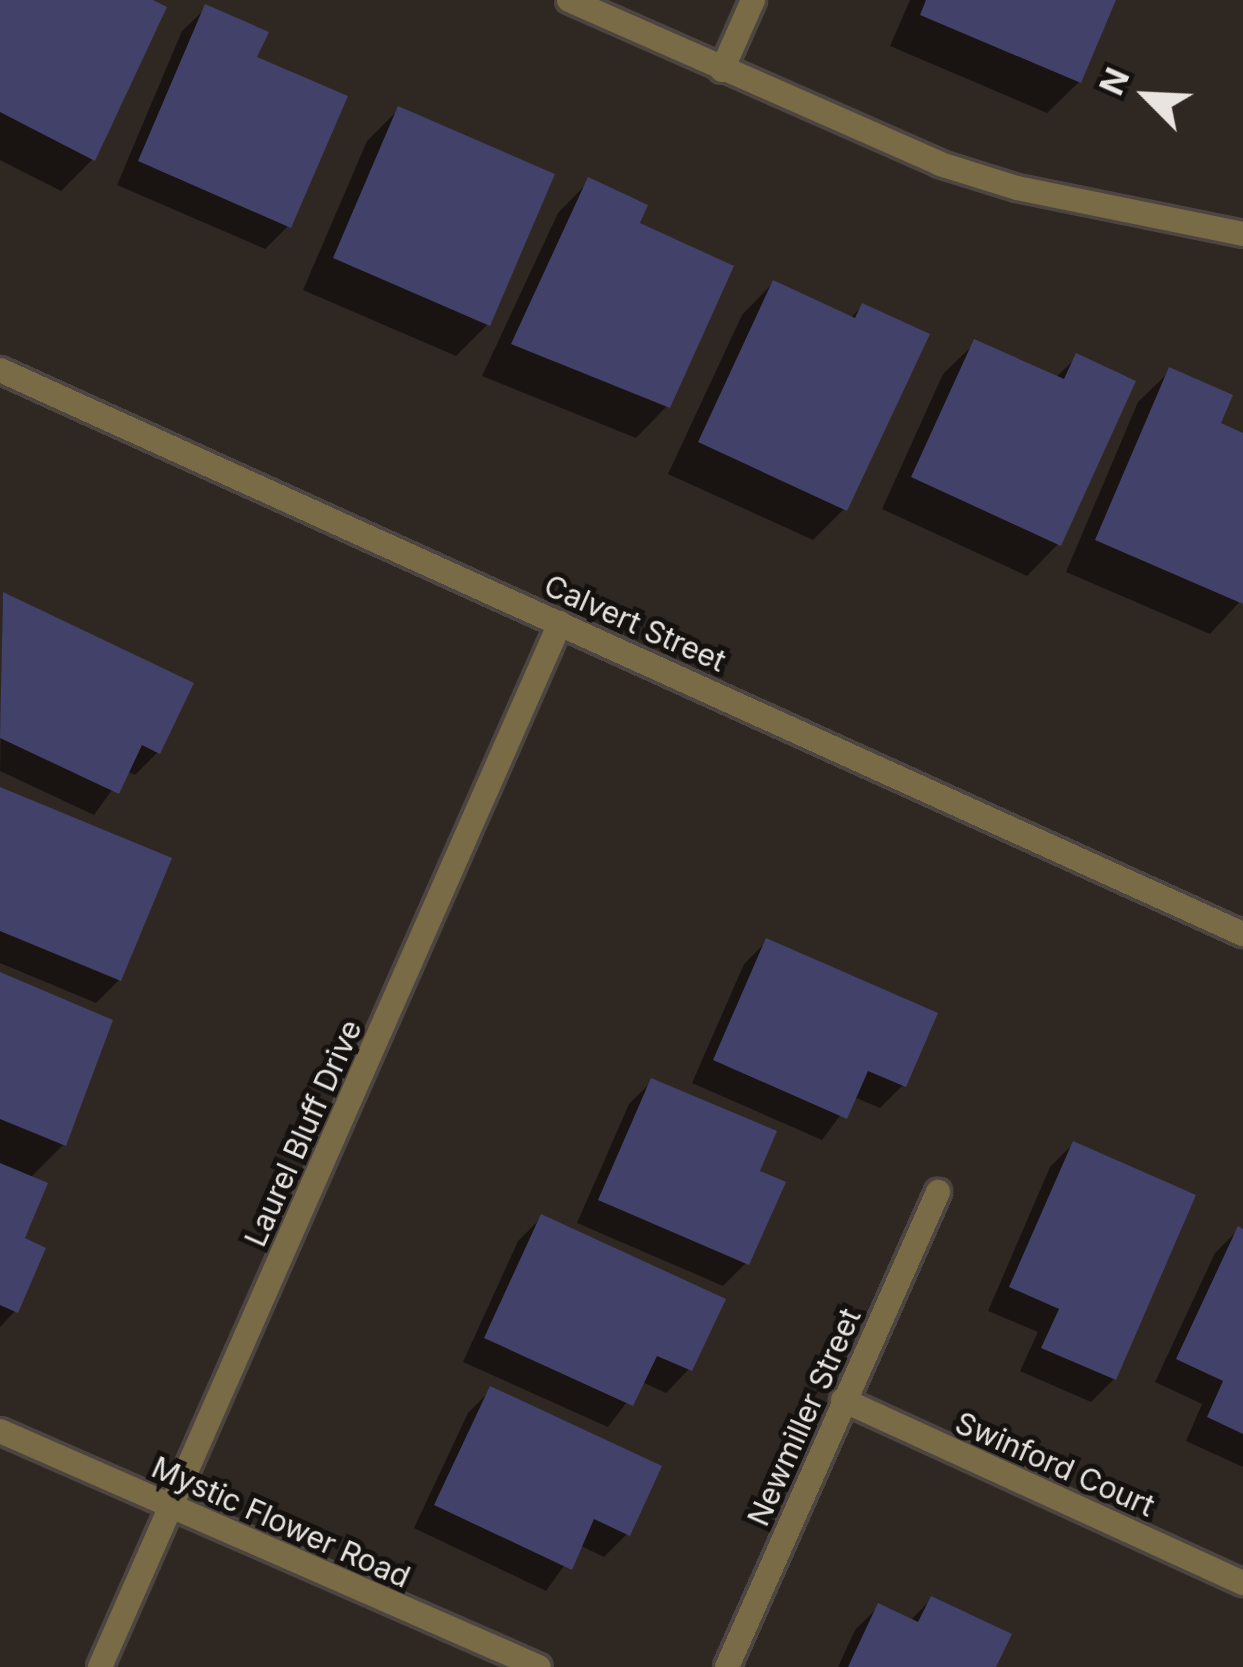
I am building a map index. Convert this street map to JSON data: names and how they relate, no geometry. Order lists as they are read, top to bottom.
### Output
{
  "streets": {
    "street": [
      "Calvert Street",
      "Laurel Bluff Drive",
      "Newmiller Street",
      "Swinford Court",
      "Mystic Flower Road"
    ]
  },
  "crossings": [
    ["Calvert Street", "Laurel Bluff Drive"],
    ["Laurel Bluff Drive", "Mystic Flower Road"],
    ["Newmiller Street", "Swinford Court"]
  ],
  "north": "top left"
}
